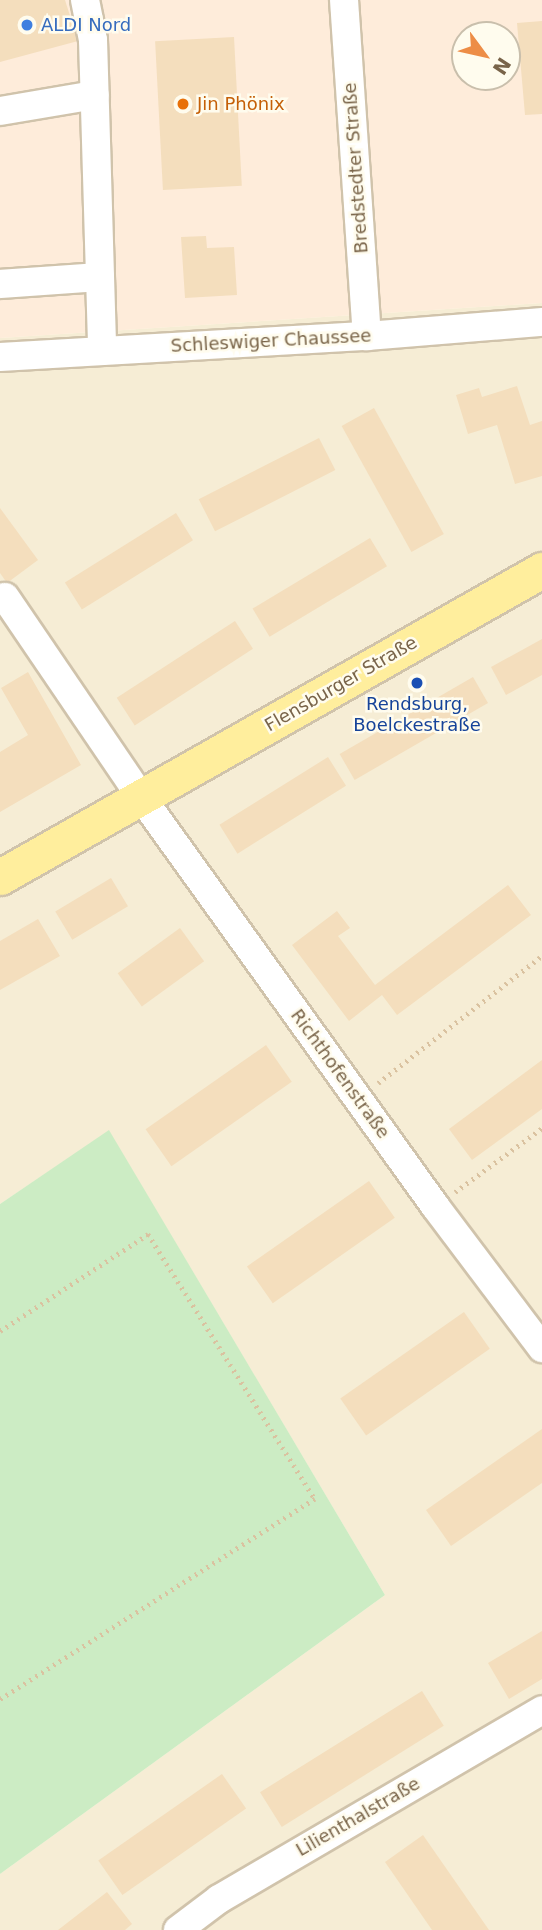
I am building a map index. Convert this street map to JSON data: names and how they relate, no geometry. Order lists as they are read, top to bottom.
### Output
{
  "streets": {
    "main road": ["Flensburger Straße"],
    "street": [
      "Bredstedter Straße",
      "Schleswiger Chaussee",
      "Richthofenstraße",
      "Lilienthalstraße"
    ]
  },
  "crossings": [
    ["Bredstedter Straße", "Schleswiger Chaussee"],
    ["Flensburger Straße", "Richthofenstraße"]
  ],
  "places": ["ALDI Nord", "Jin Phönix", "Rendsburg, Boelckestraße"],
  "north": "bottom right"
}
